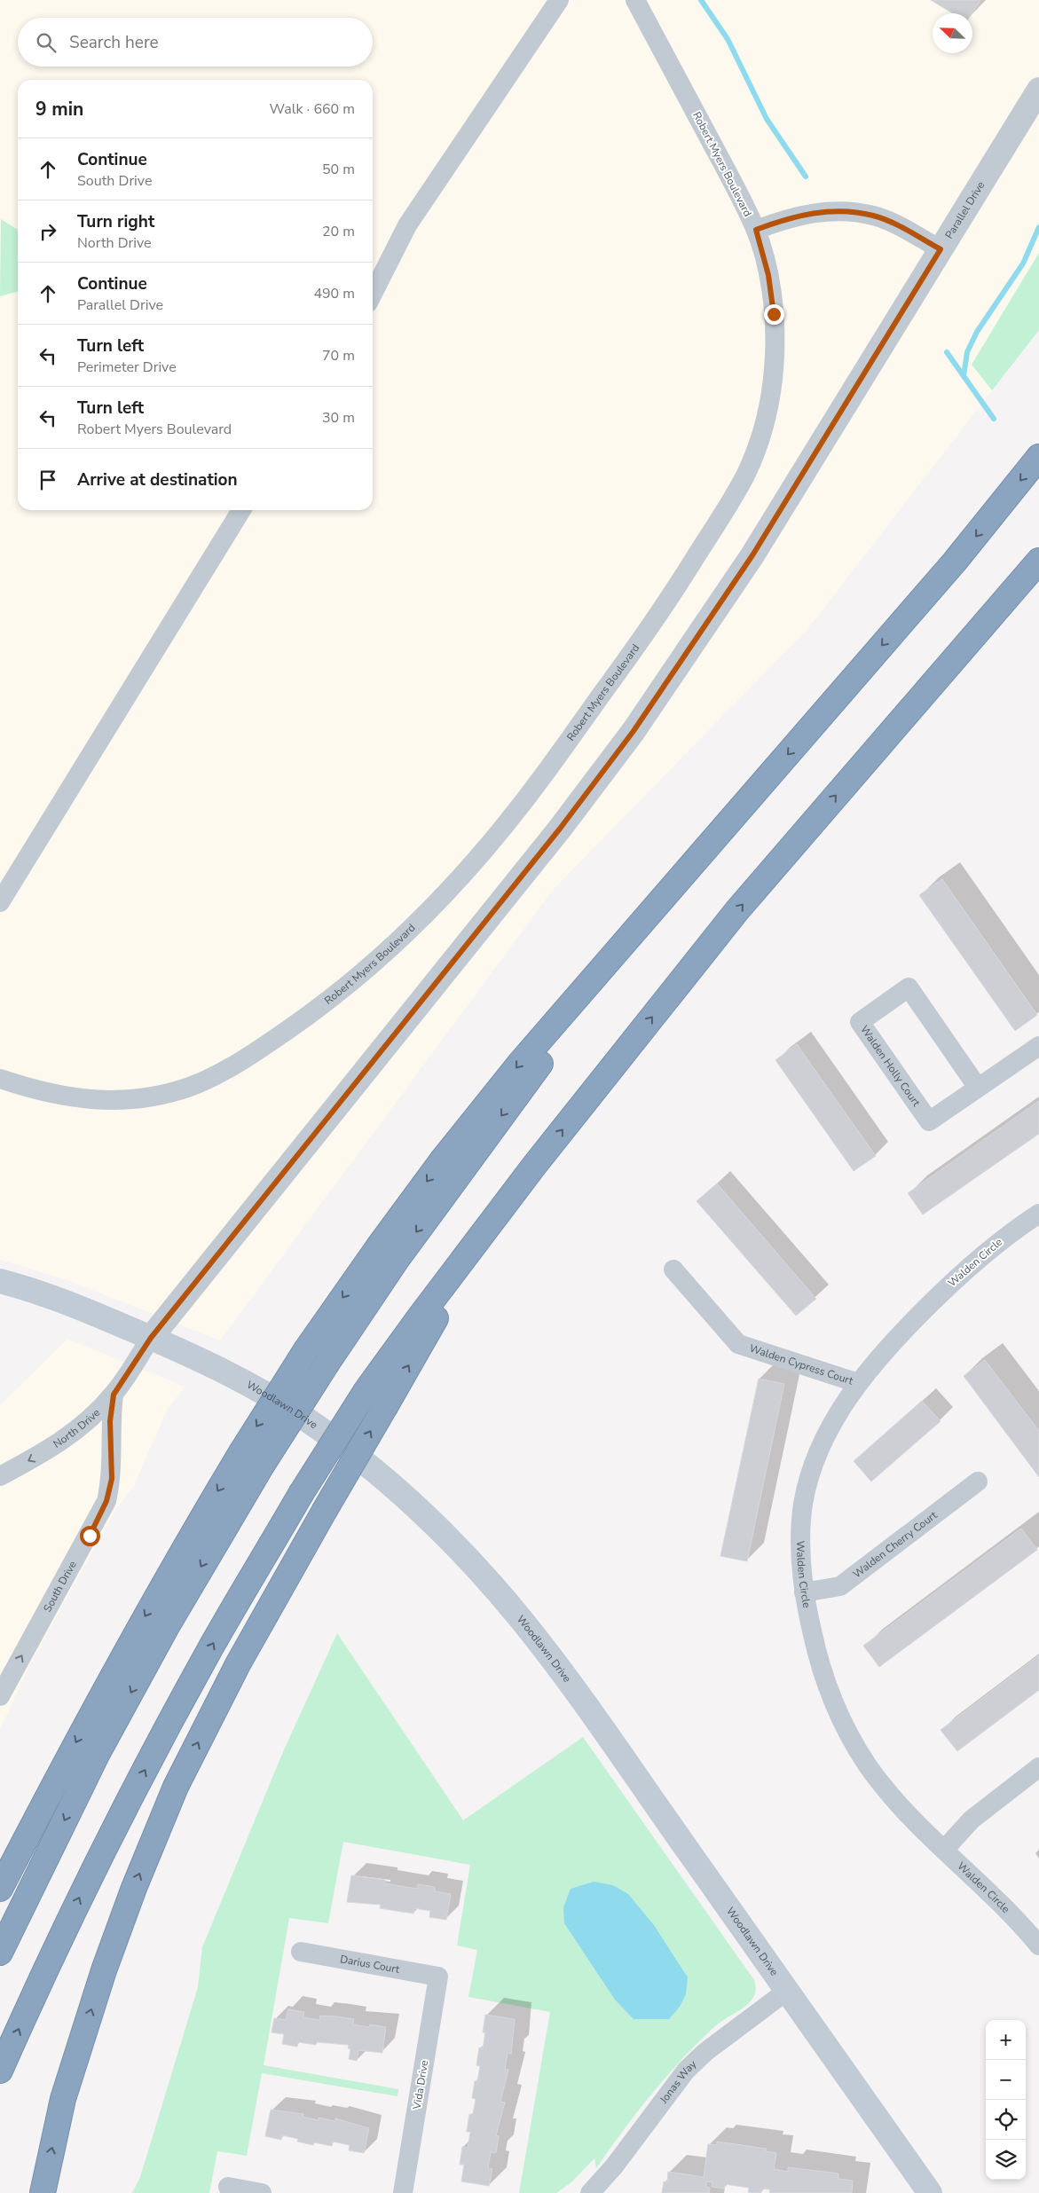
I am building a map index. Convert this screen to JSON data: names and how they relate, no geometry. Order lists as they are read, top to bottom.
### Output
{
  "streets": {
    "main road": ["Woodlawn Drive"],
    "street": [
      "Robert Myers Boulevard",
      "Parallel Drive",
      "Walden Holly Court",
      "Walden Circle",
      "Walden Cypress Court",
      "North Drive",
      "Walden Cherry Court",
      "South Drive",
      "Darius Court",
      "Jonas Way",
      "Vida Drive"
    ]
  },
  "crossings": [
    ["Parallel Drive", "Woodlawn Drive"],
    ["Parallel Drive", "North Drive"],
    ["Walden Circle", "Walden Cypress Court"],
    ["Walden Circle", "Walden Cherry Court"],
    ["Woodlawn Drive", "North Drive"],
    ["Woodlawn Drive", "Jonas Way"],
    ["North Drive", "South Drive"],
    ["Darius Court", "Vida Drive"]
  ],
  "one_way": ["North Drive", "South Drive"],
  "north": "top left",
  "page": {
    "search": "Search here",
    "heading": ["9 min", "Walk · 660 m"],
    "list": [
      ["Continue", "South Drive", "50 m"],
      ["Turn right", "North Drive", "20 m"],
      ["Continue", "Parallel Drive", "490 m"],
      ["Turn left", "Perimeter Drive", "70 m"],
      ["Turn left", "Robert Myers Boulevard", "30 m"],
      "Arrive at destination"
    ],
    "map_buttons": ["+", "−"]
  }
}
